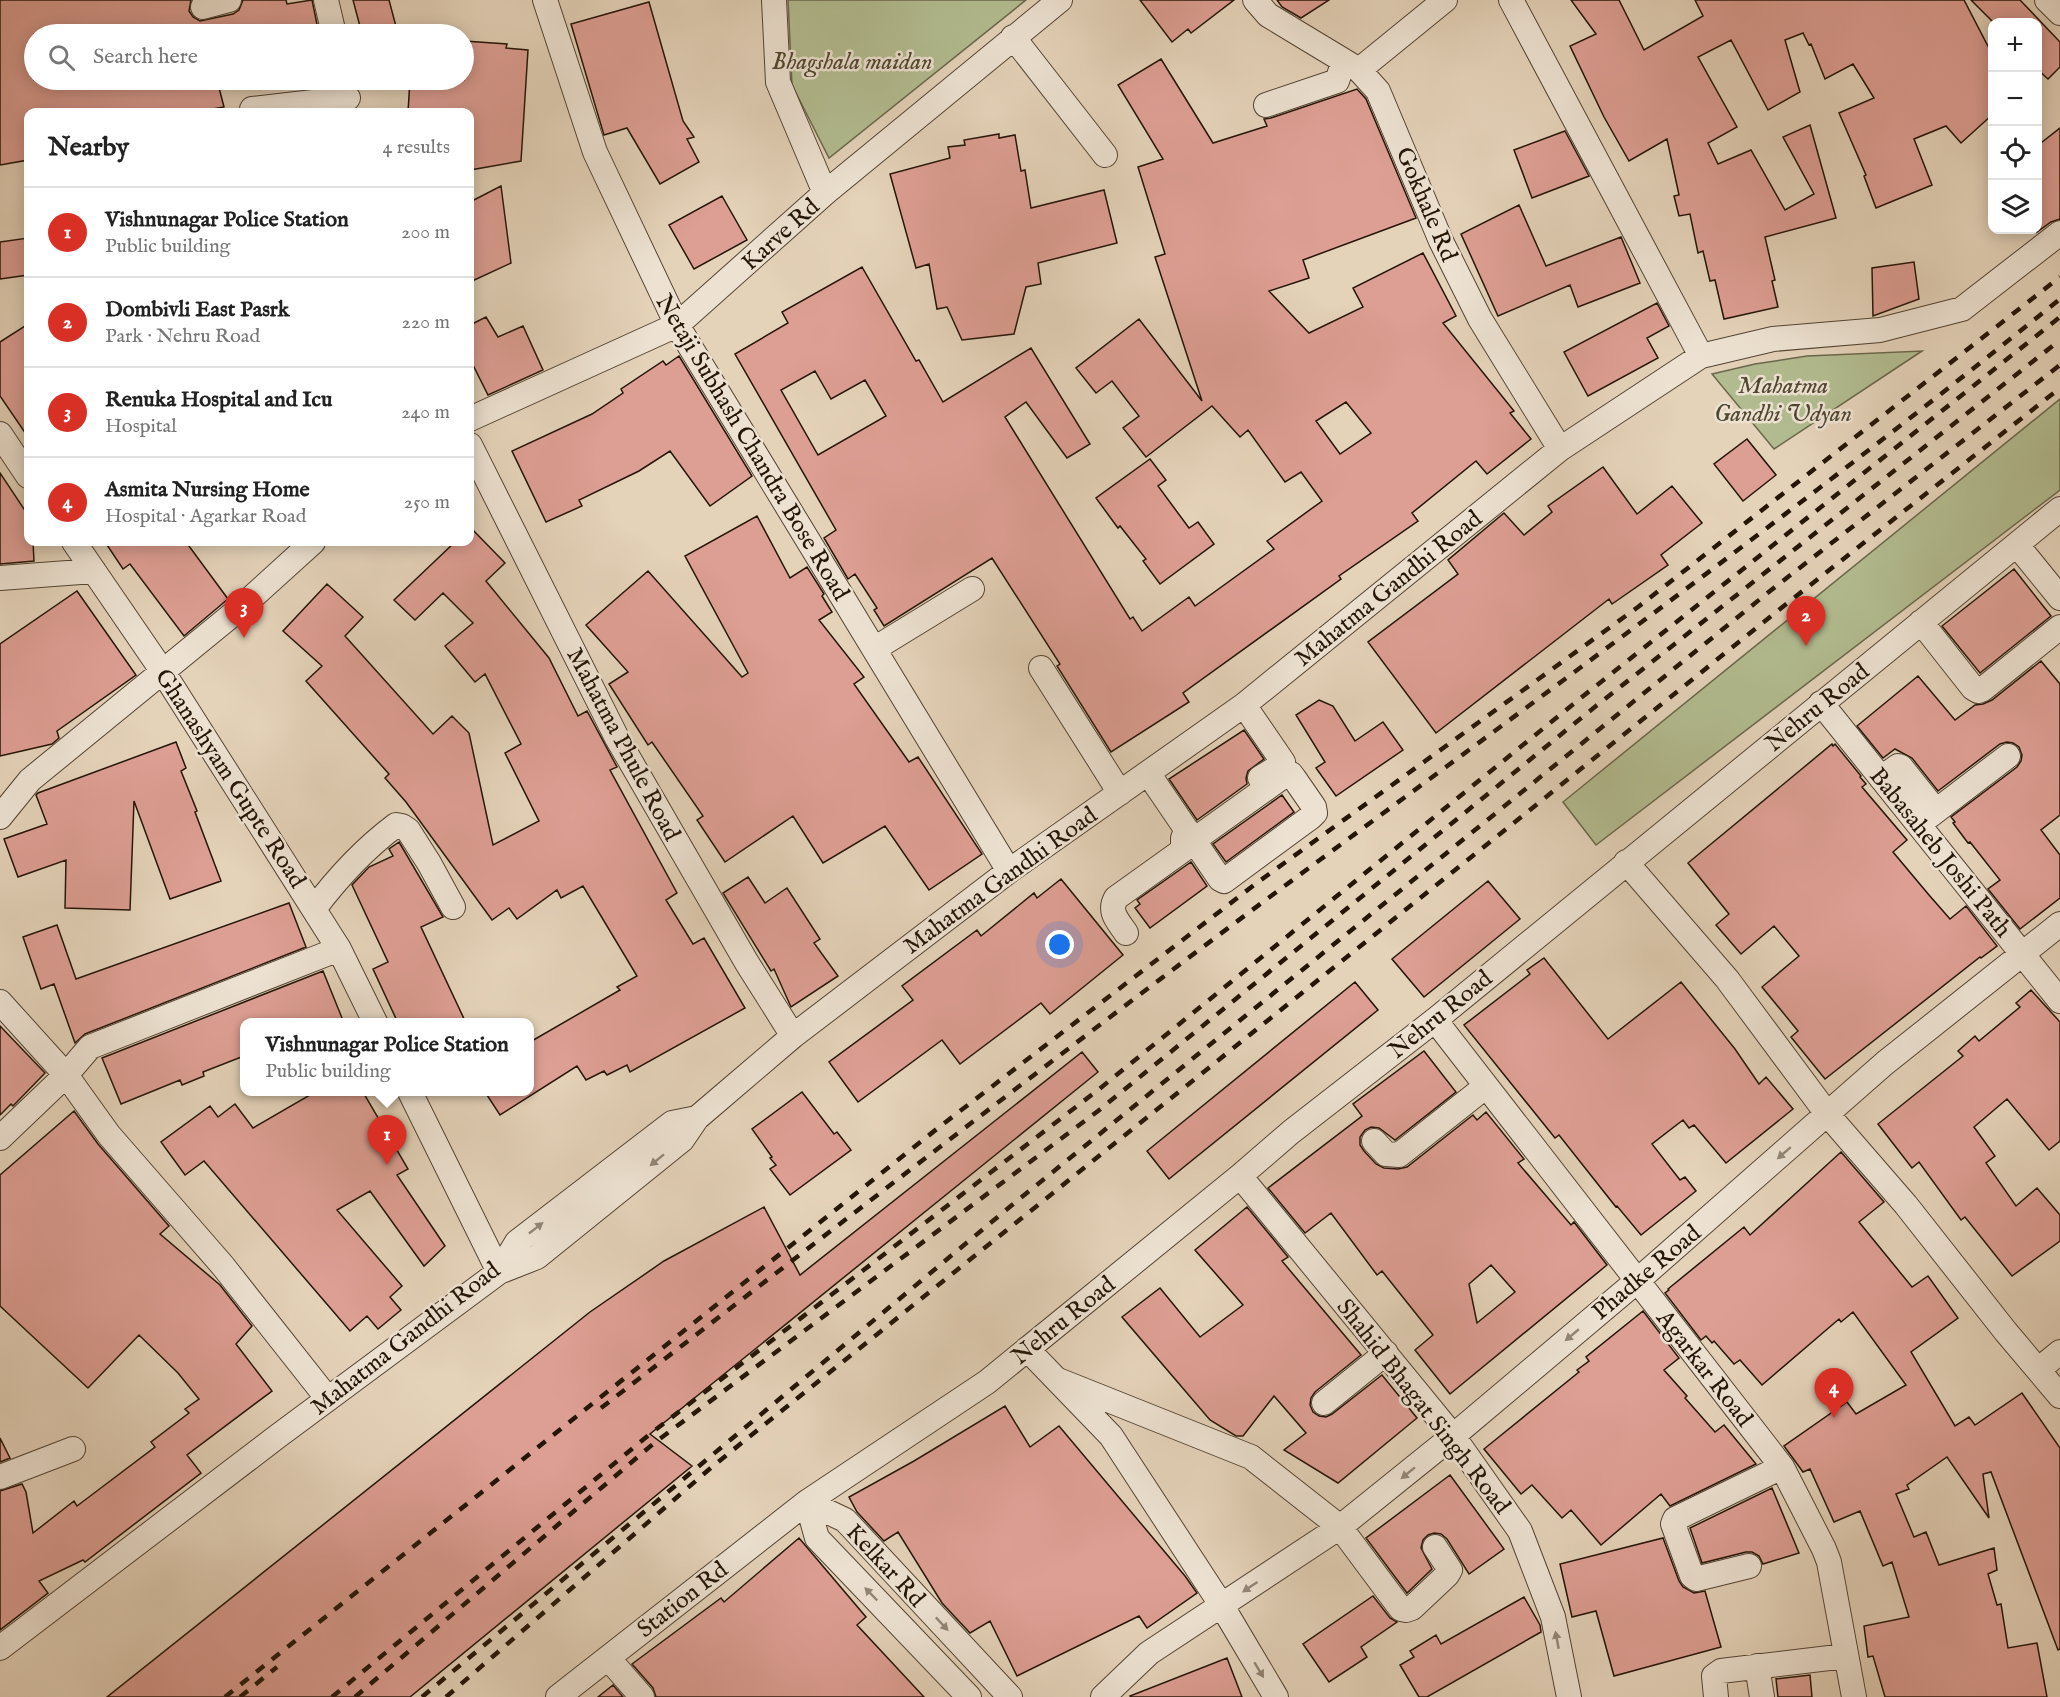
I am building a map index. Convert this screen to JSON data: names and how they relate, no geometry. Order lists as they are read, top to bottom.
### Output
{
  "streets": {
    "street": [
      "Gokhale Rd",
      "Karve Rd",
      "Netaji Subhash Chandra Bose Road",
      "Mahatma Gandhi Road",
      "Nehru Road",
      "Mahatma Phule Road",
      "Ghanashyam Gupte Road",
      "Babasaheb Joshi Path",
      "Phadke Road",
      "Agarkar Road",
      "Shahid Bhagat Singh Road",
      "Kelkar Rd",
      "Station Rd"
    ]
  },
  "crossings": [
    ["Gokhale Rd", "Mahatma Gandhi Road"],
    ["Karve Rd", "Netaji Subhash Chandra Bose Road"],
    ["Netaji Subhash Chandra Bose Road", "Mahatma Gandhi Road"],
    ["Mahatma Gandhi Road", "Mahatma Phule Road"],
    ["Nehru Road", "Babasaheb Joshi Path"],
    ["Nehru Road", "Agarkar Road"],
    ["Nehru Road", "Shahid Bhagat Singh Road"],
    ["Nehru Road", "Kelkar Rd"],
    ["Nehru Road", "Station Rd"],
    ["Babasaheb Joshi Path", "Phadke Road"],
    ["Phadke Road", "Agarkar Road"],
    ["Phadke Road", "Shahid Bhagat Singh Road"],
    ["Kelkar Rd", "Station Rd"]
  ],
  "one_way": ["Phadke Road", "Shahid Bhagat Singh Road"],
  "parks": ["Bhagshala maidan", "Mahatma Gandhi Udyan"],
  "page": {
    "map_buttons": ["+", "−"],
    "search": "Search here",
    "heading": ["Nearby", "4 results"],
    "list": [
      {
        "mark": "1",
        "name": "Vishnunagar Police Station",
        "note": "Public building",
        "value": "200 m"
      },
      {
        "mark": "2",
        "name": "Dombivli East Pasrk",
        "note": "Park · Nehru Road",
        "value": "220 m"
      },
      {
        "mark": "3",
        "name": "Renuka Hospital and Icu",
        "note": "Hospital",
        "value": "240 m"
      },
      {
        "mark": "4",
        "name": "Asmita Nursing Home",
        "note": "Hospital · Agarkar Road",
        "value": "250 m"
      }
    ],
    "pins": [
      "3",
      "2",
      "1",
      "4"
    ],
    "popup": ["Vishnunagar Police Station", "Public building"]
  }
}
